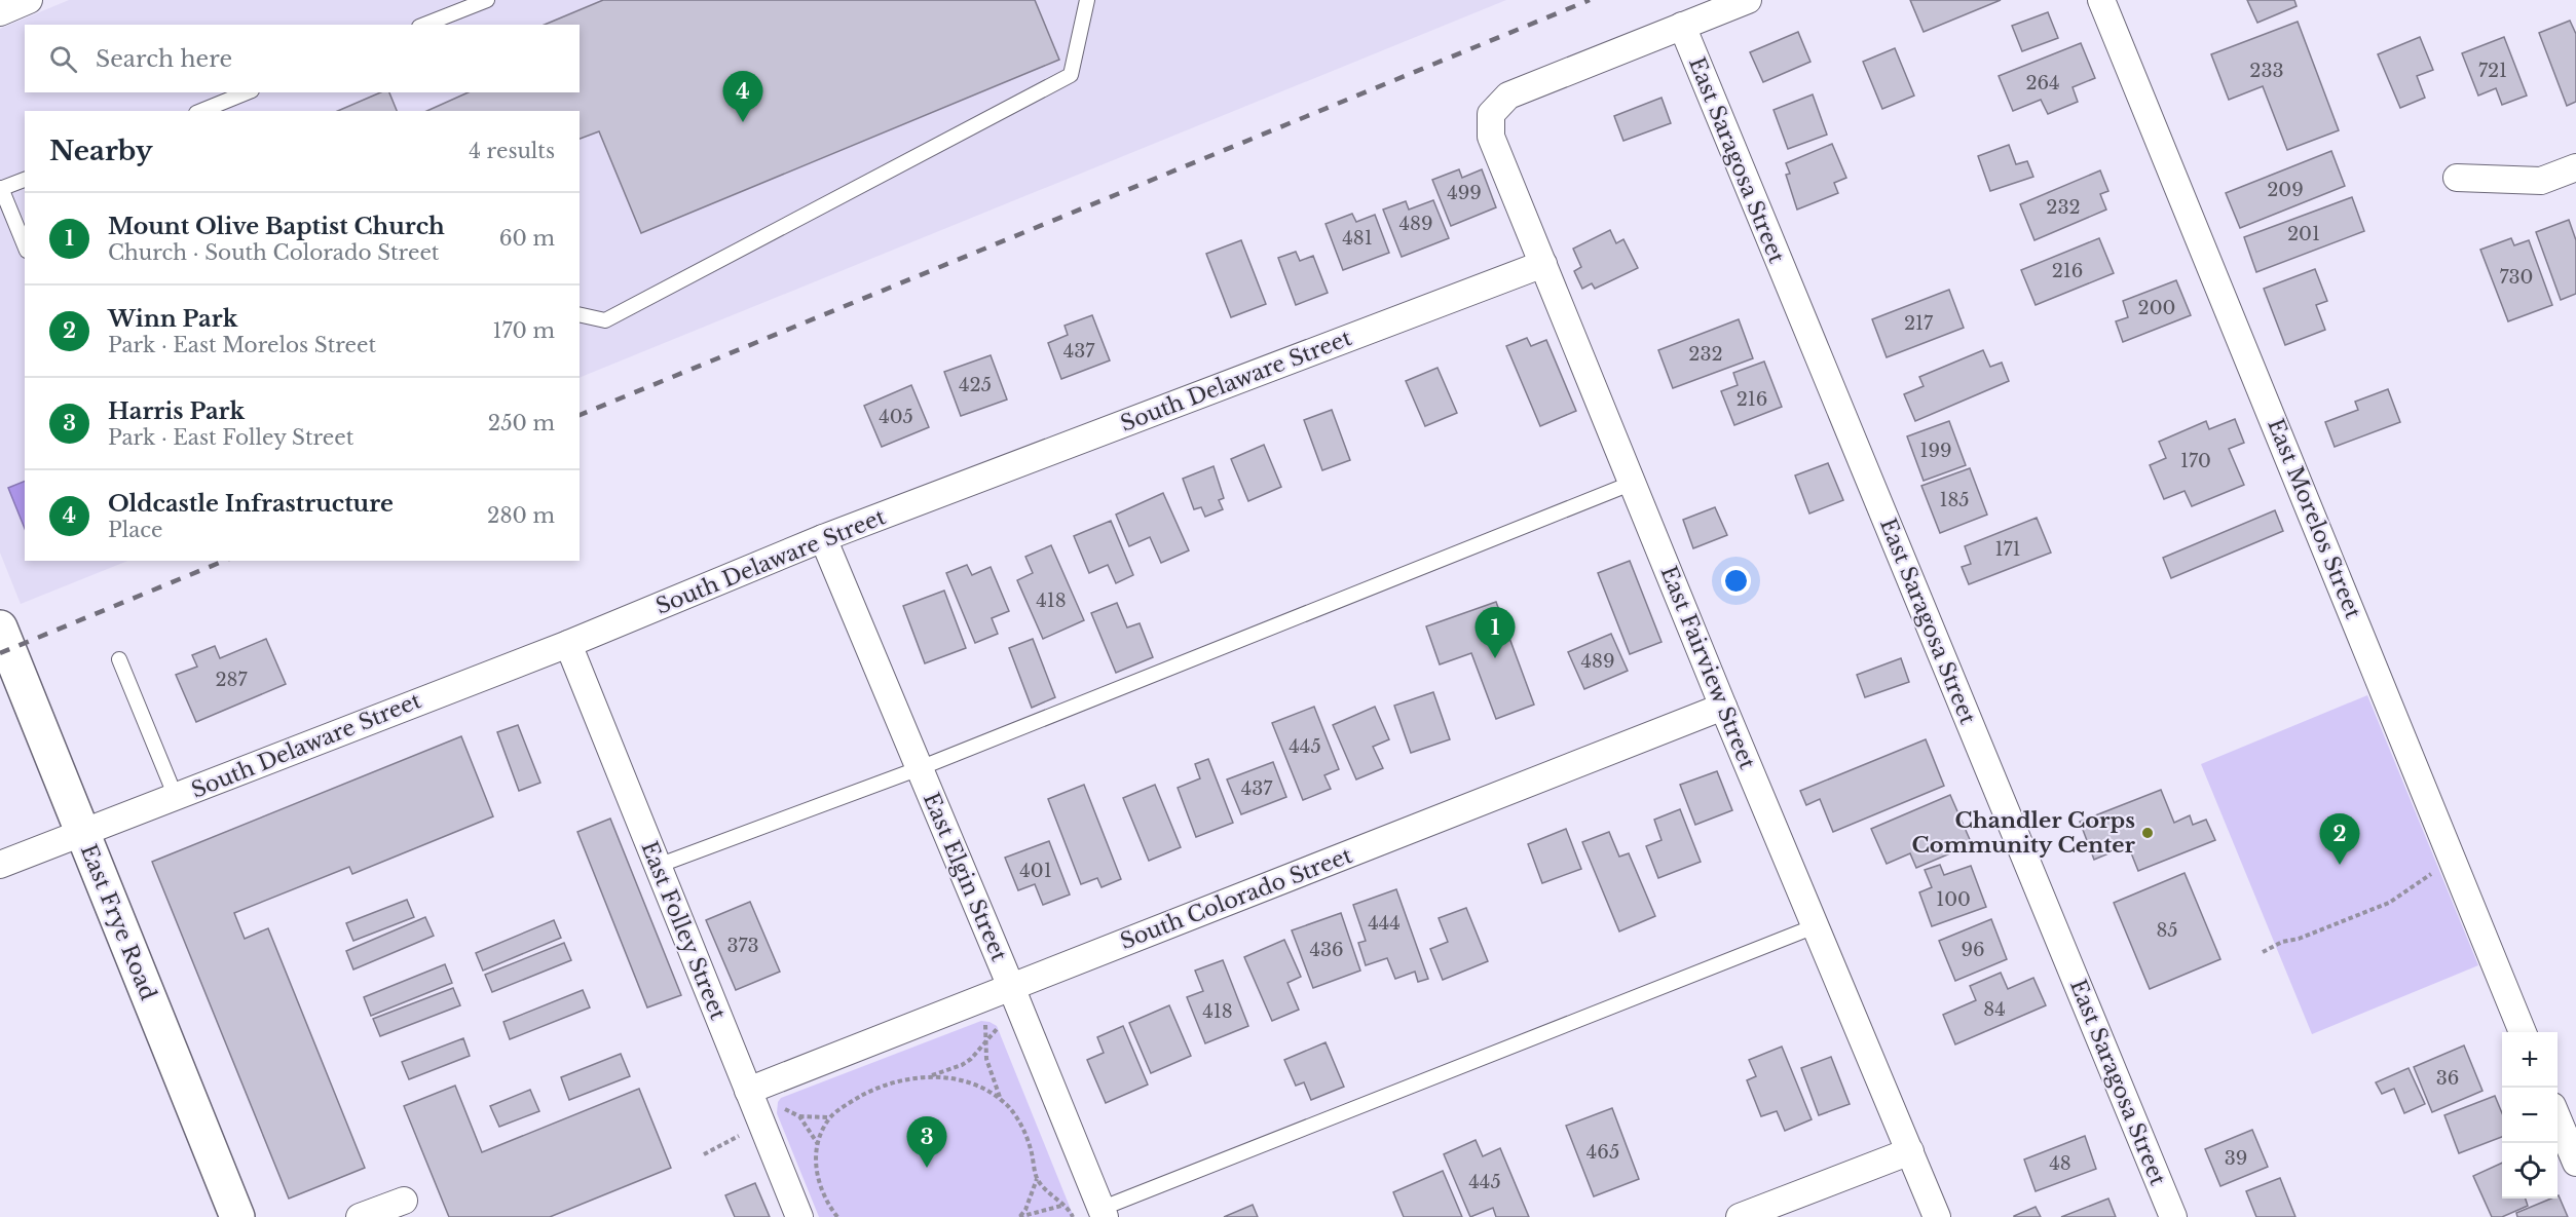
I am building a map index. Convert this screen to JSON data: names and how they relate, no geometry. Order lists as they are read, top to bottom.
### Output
{
  "streets": {
    "street": [
      "East Saragosa Street",
      "South Delaware Street",
      "East Morelos Street",
      "East Fairview Street",
      "East Elgin Street",
      "South Colorado Street",
      "East Frye Road",
      "East Folley Street"
    ]
  },
  "crossings": [
    ["East Saragosa Street", "East Fairview Street"],
    ["South Delaware Street", "East Fairview Street"],
    ["South Delaware Street", "East Elgin Street"],
    ["South Delaware Street", "East Frye Road"],
    ["South Delaware Street", "East Folley Street"],
    ["East Fairview Street", "South Colorado Street"],
    ["East Elgin Street", "South Colorado Street"],
    ["South Colorado Street", "East Folley Street"]
  ],
  "places": ["Chandler Corps Community Center"],
  "house_numbers": [
    "233",
    "721",
    "264",
    "209",
    "499",
    "232",
    "489",
    "201",
    "481",
    "216",
    "730",
    "200",
    "217",
    "437",
    "232",
    "425",
    "216",
    "405",
    "199",
    "170",
    "185",
    "171",
    "418",
    "489",
    "287",
    "445",
    "437",
    "401",
    "100",
    "444",
    "85",
    "373",
    "436",
    "96",
    "84",
    "418",
    "36",
    "465",
    "39",
    "48",
    "445"
  ],
  "page": {
    "search": "Search here",
    "pins": [
      "4",
      "1",
      "2",
      "3"
    ],
    "heading": ["Nearby", "4 results"],
    "list": [
      {
        "mark": "1",
        "name": "Mount Olive Baptist Church",
        "note": "Church · South Colorado Street",
        "value": "60 m"
      },
      {
        "mark": "2",
        "name": "Winn Park",
        "note": "Park · East Morelos Street",
        "value": "170 m"
      },
      {
        "mark": "3",
        "name": "Harris Park",
        "note": "Park · East Folley Street",
        "value": "250 m"
      },
      {
        "mark": "4",
        "name": "Oldcastle Infrastructure",
        "note": "Place",
        "value": "280 m"
      }
    ],
    "map_buttons": ["+", "−"]
  }
}
